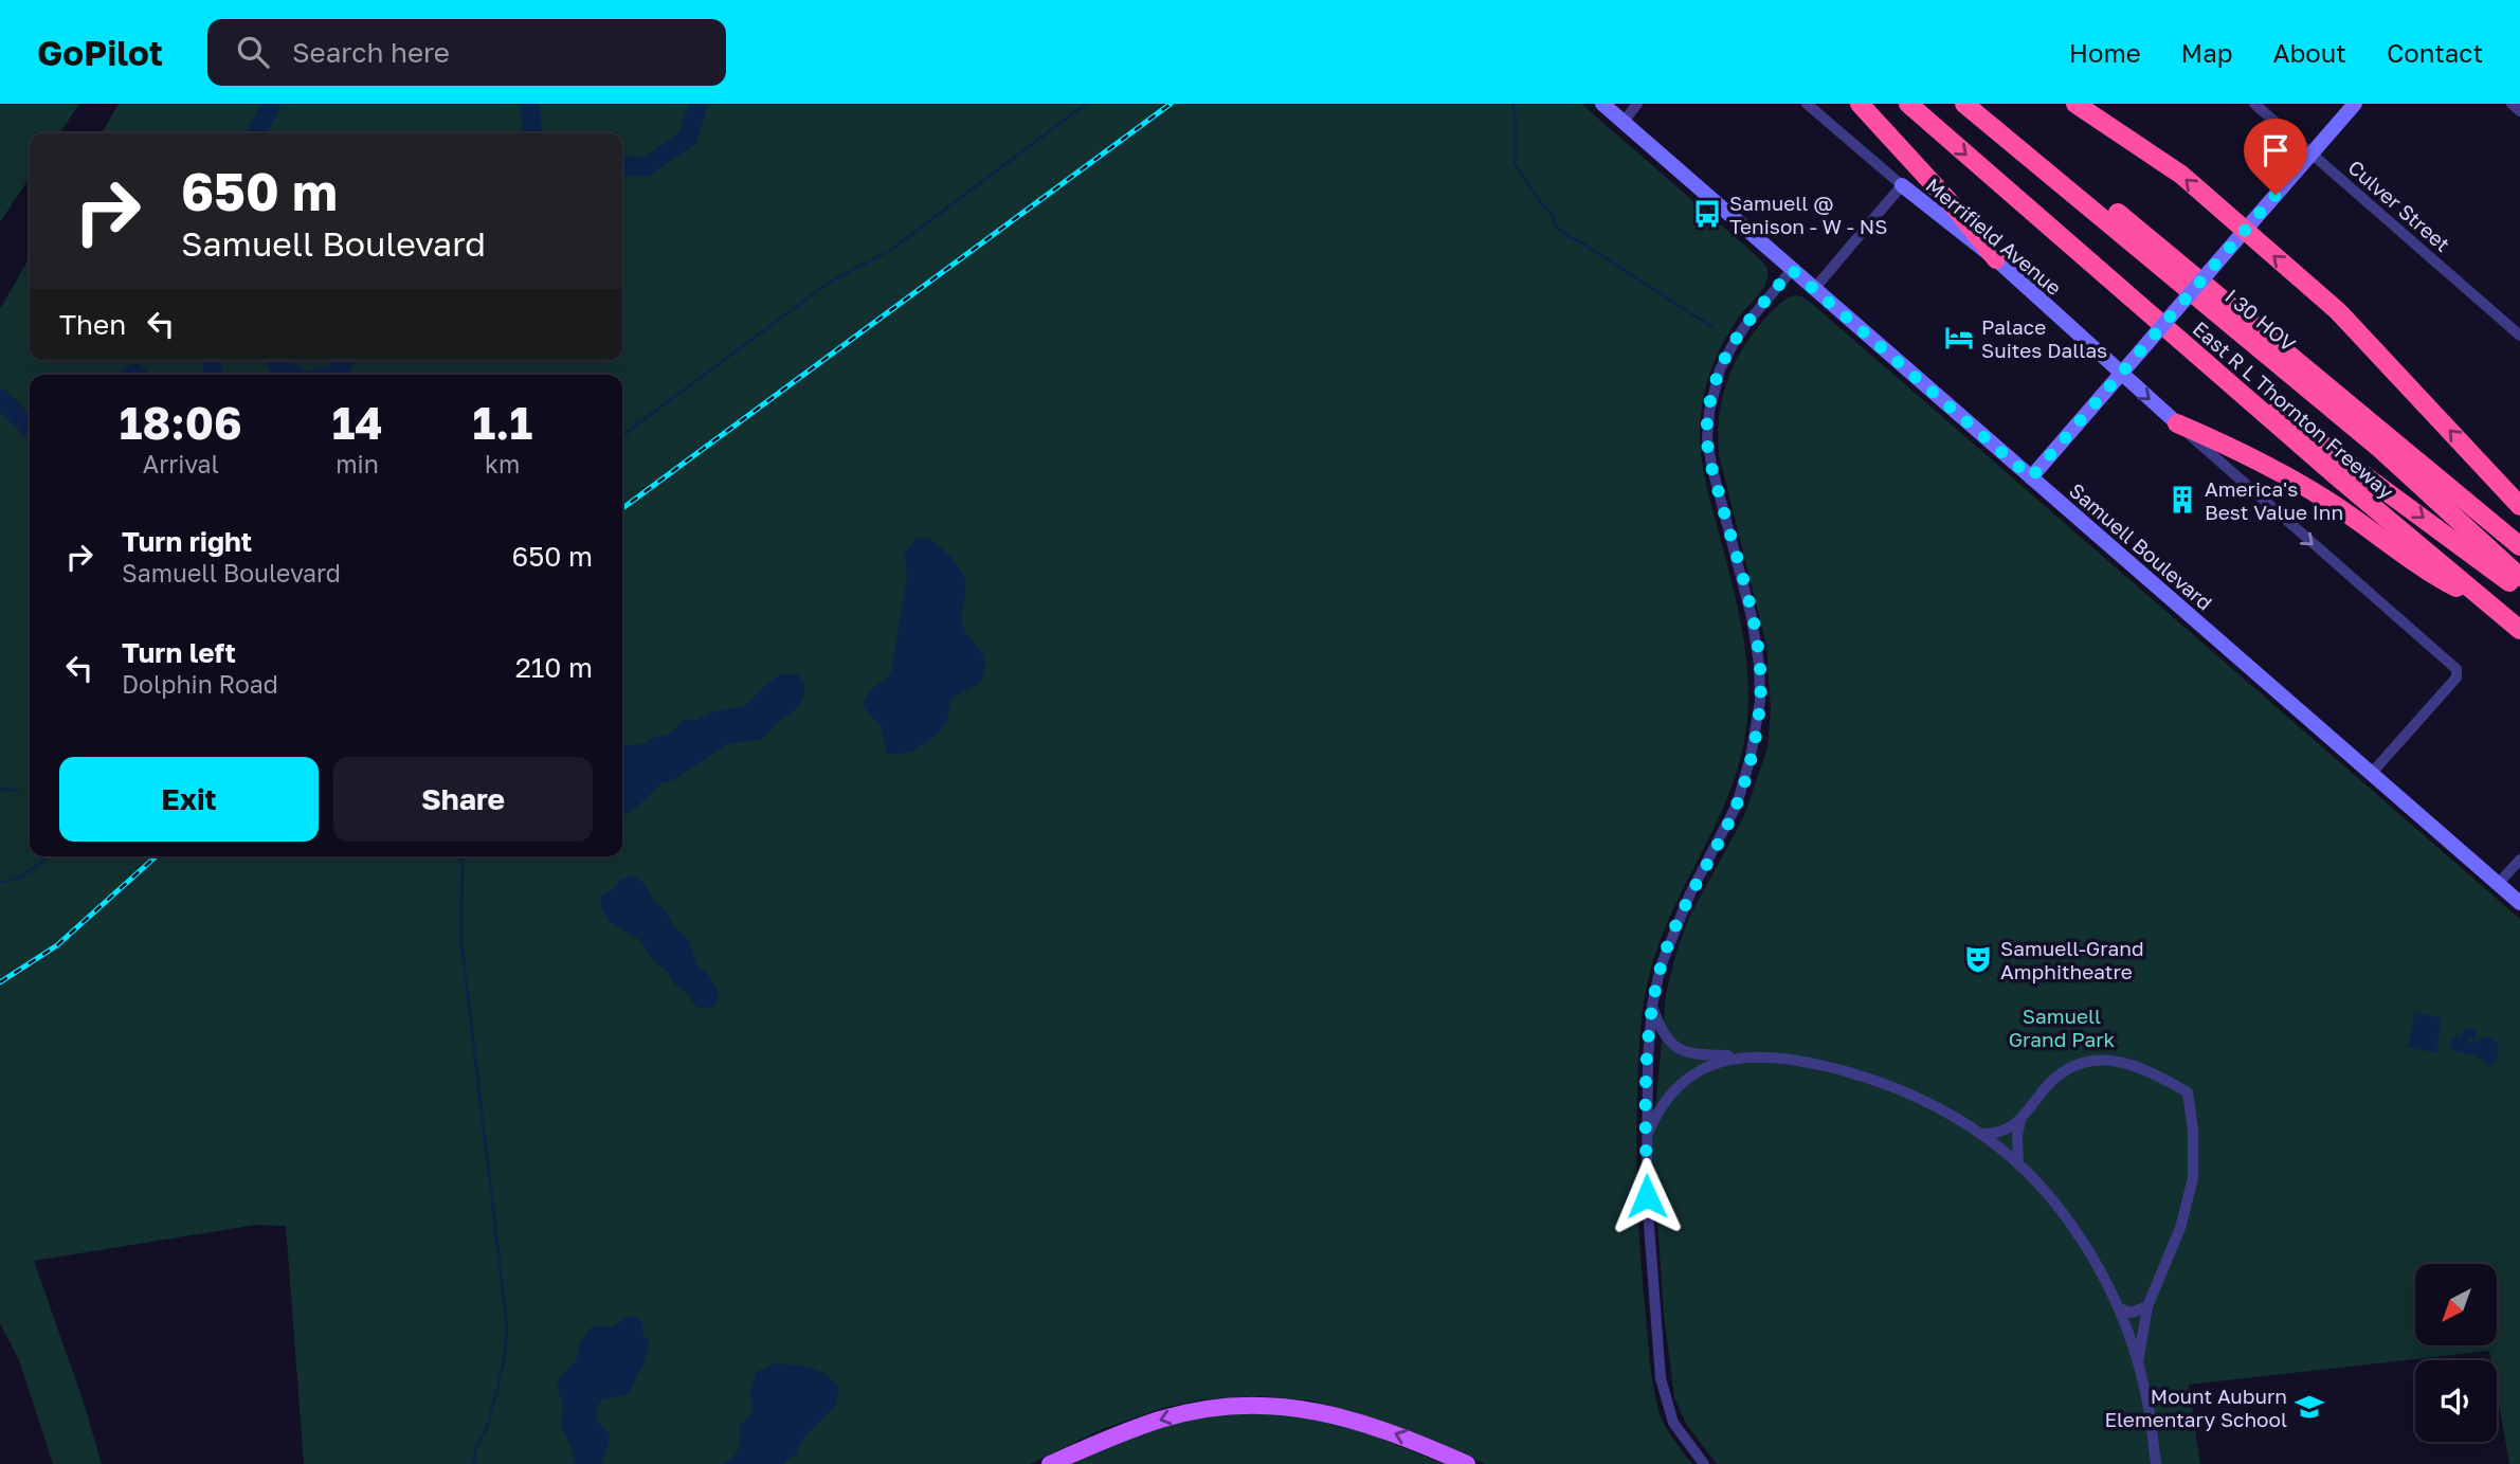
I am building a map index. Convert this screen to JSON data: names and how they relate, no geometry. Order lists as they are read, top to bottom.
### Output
{
  "streets": {
    "highway": ["I 30 HOV", "East R L Thornton Freeway"],
    "main road": ["Merrifield Avenue", "Samuell Boulevard"],
    "street": ["Culver Street"]
  },
  "crossings": [
    ["Merrifield Avenue", "Samuell Boulevard"]
  ],
  "one_way": ["Merrifield Avenue"],
  "parks": ["Samuell Grand Park"],
  "places": {
    "bus stop": ["Samuell @ Tenison - W - NS"],
    "hotel": ["Palace Suites Dallas"],
    "building": ["America's Best Value Inn"],
    "theatre": ["Samuell-Grand Amphitheatre"],
    "school or university": ["Mount Auburn Elementary School"]
  },
  "north": "bottom left",
  "page": {
    "header": "GoPilot",
    "search": "Search here",
    "nav": [
      "Home",
      "Map",
      "About",
      "Contact"
    ],
    "turn": ["650 m", "Samuell Boulevard"],
    "then": "Then",
    "eta": [
      "18:06",
      "Arrival",
      "14",
      "min",
      "1.1",
      "km"
    ],
    "list": [
      {
        "name": "Turn right",
        "note": "Samuell Boulevard",
        "value": "650 m"
      },
      {
        "name": "Turn left",
        "note": "Dolphin Road",
        "value": "210 m"
      }
    ],
    "buttons": ["Exit", "Share"]
  }
}
